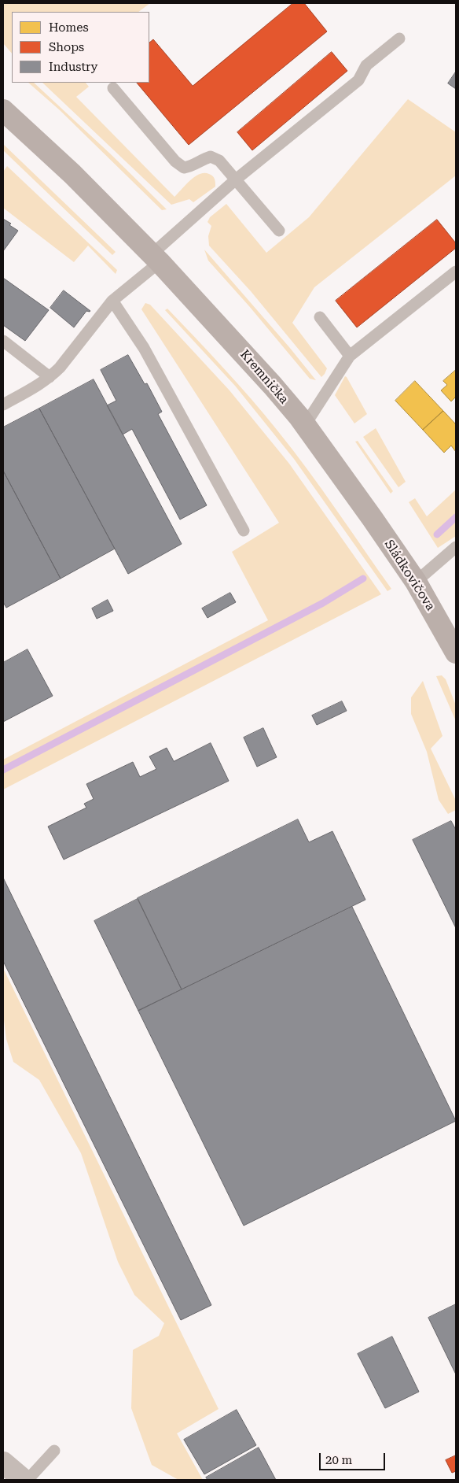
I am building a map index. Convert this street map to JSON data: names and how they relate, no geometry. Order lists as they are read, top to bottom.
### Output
{
  "streets": {
    "main road": ["Kremnička", "Sládkovičova"]
  },
  "crossings": [
    ["Kremnička", "Sládkovičova"]
  ],
  "legend": ["Homes", "Shops", "Industry"],
  "scale_bar": "20 m"
}
